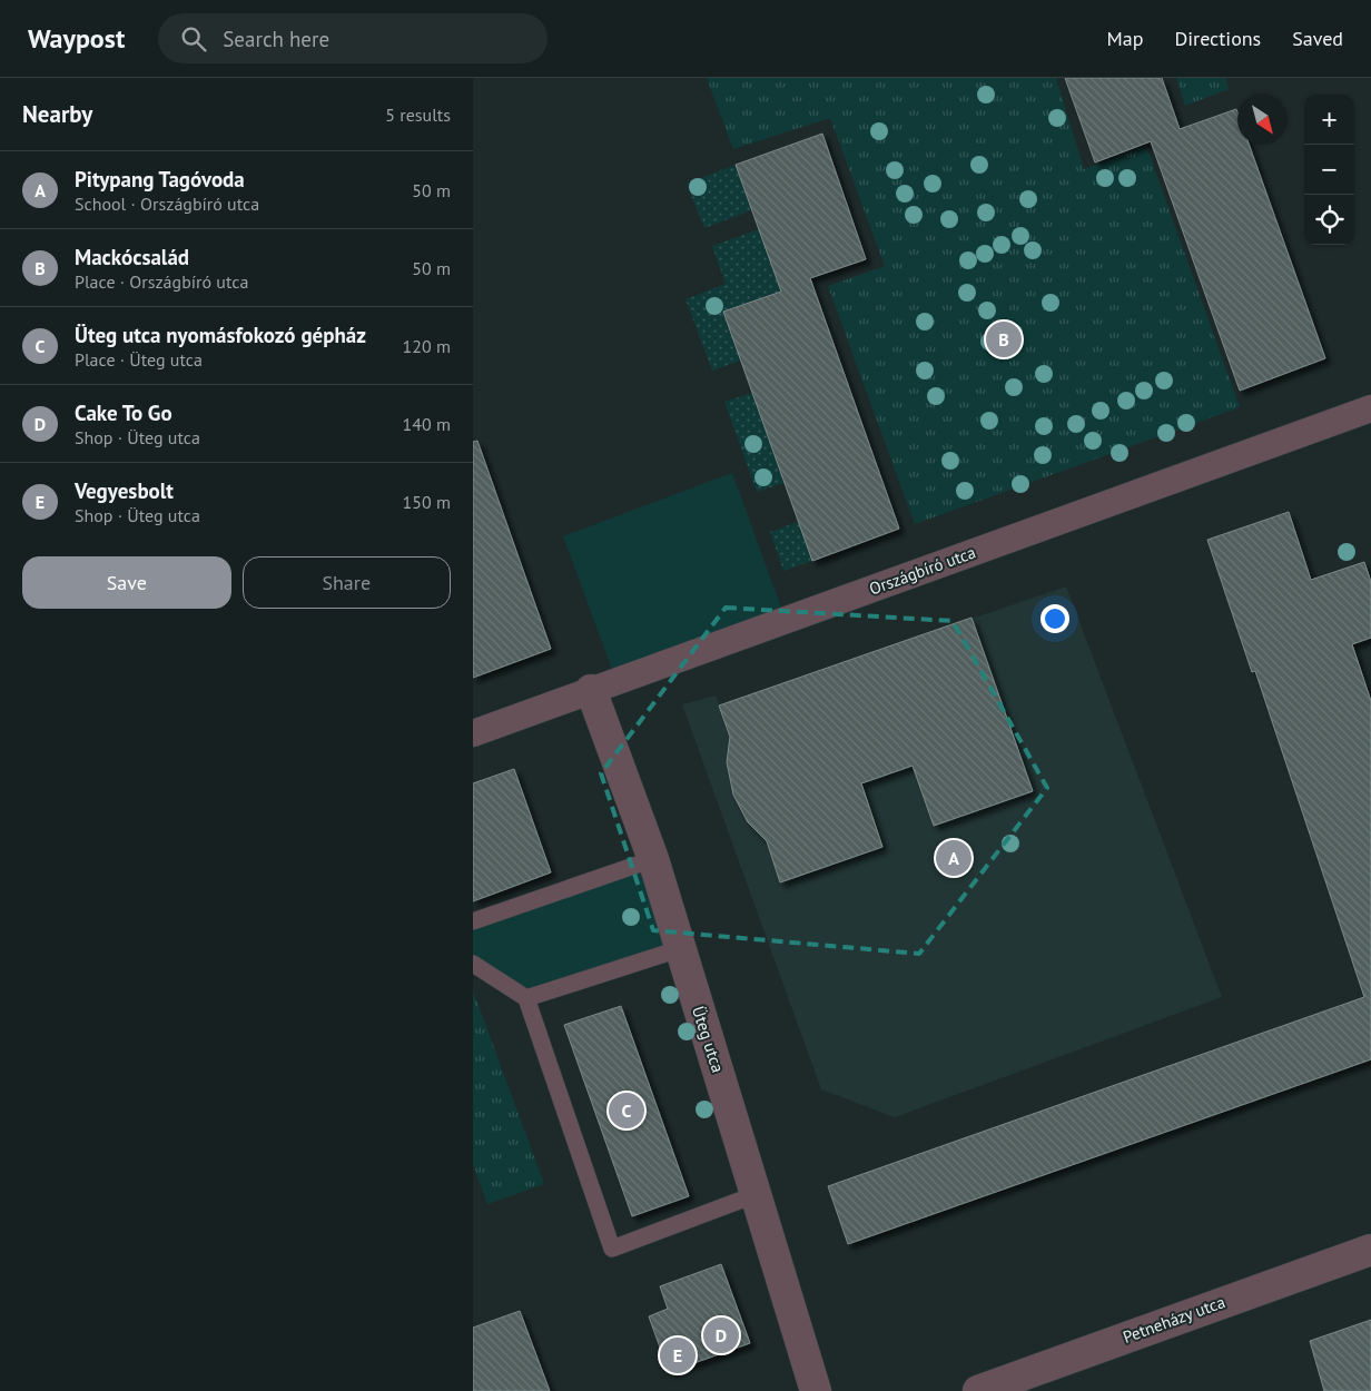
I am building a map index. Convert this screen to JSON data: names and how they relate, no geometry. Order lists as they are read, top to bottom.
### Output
{
  "streets": {
    "street": ["Országbíró utca", "Üteg utca", "Petneházy utca"]
  },
  "crossings": [
    ["Országbíró utca", "Üteg utca"]
  ],
  "north": "bottom right",
  "page": {
    "header": "Waypost",
    "search": "Search here",
    "nav": ["Map", "Directions", "Saved"],
    "heading": ["Nearby", "5 results"],
    "map_buttons": ["+", "−"],
    "list": [
      {
        "mark": "A",
        "name": "Pitypang Tagóvoda",
        "note": "School · Országbíró utca",
        "value": "50 m"
      },
      {
        "mark": "B",
        "name": "Mackócsalád",
        "note": "Place · Országbíró utca",
        "value": "50 m"
      },
      {
        "mark": "C",
        "name": "Üteg utca nyomásfokozó gépház",
        "note": "Place · Üteg utca",
        "value": "120 m"
      },
      {
        "mark": "D",
        "name": "Cake To Go",
        "note": "Shop · Üteg utca",
        "value": "140 m"
      },
      {
        "mark": "E",
        "name": "Vegyesbolt",
        "note": "Shop · Üteg utca",
        "value": "150 m"
      }
    ],
    "pins": [
      "B",
      "A",
      "C",
      "D",
      "E"
    ],
    "buttons": ["Save", "Share"]
  }
}
